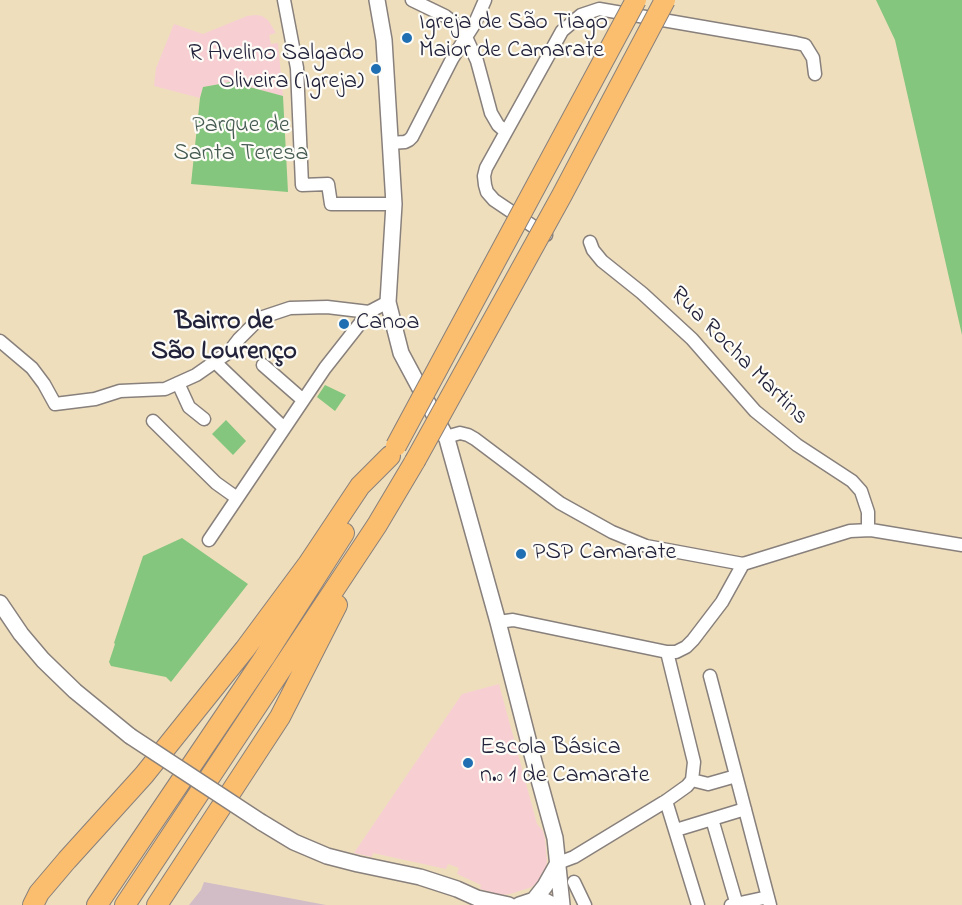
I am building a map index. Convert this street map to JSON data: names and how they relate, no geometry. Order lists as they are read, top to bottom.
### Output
{
  "streets": {
    "street": ["Rua Rocha Martins"]
  },
  "districts": ["Bairro de São Lourenço"],
  "parks": ["Parque de Santa Teresa"],
  "places": [
    "Igreja de São Tiago Maior de Camarate",
    "R Avelino Salgado Oliveira (Igreja)",
    "Canoa",
    "PSP Camarate",
    "Escola Básica n.º 1 de Camarate"
  ]
}
